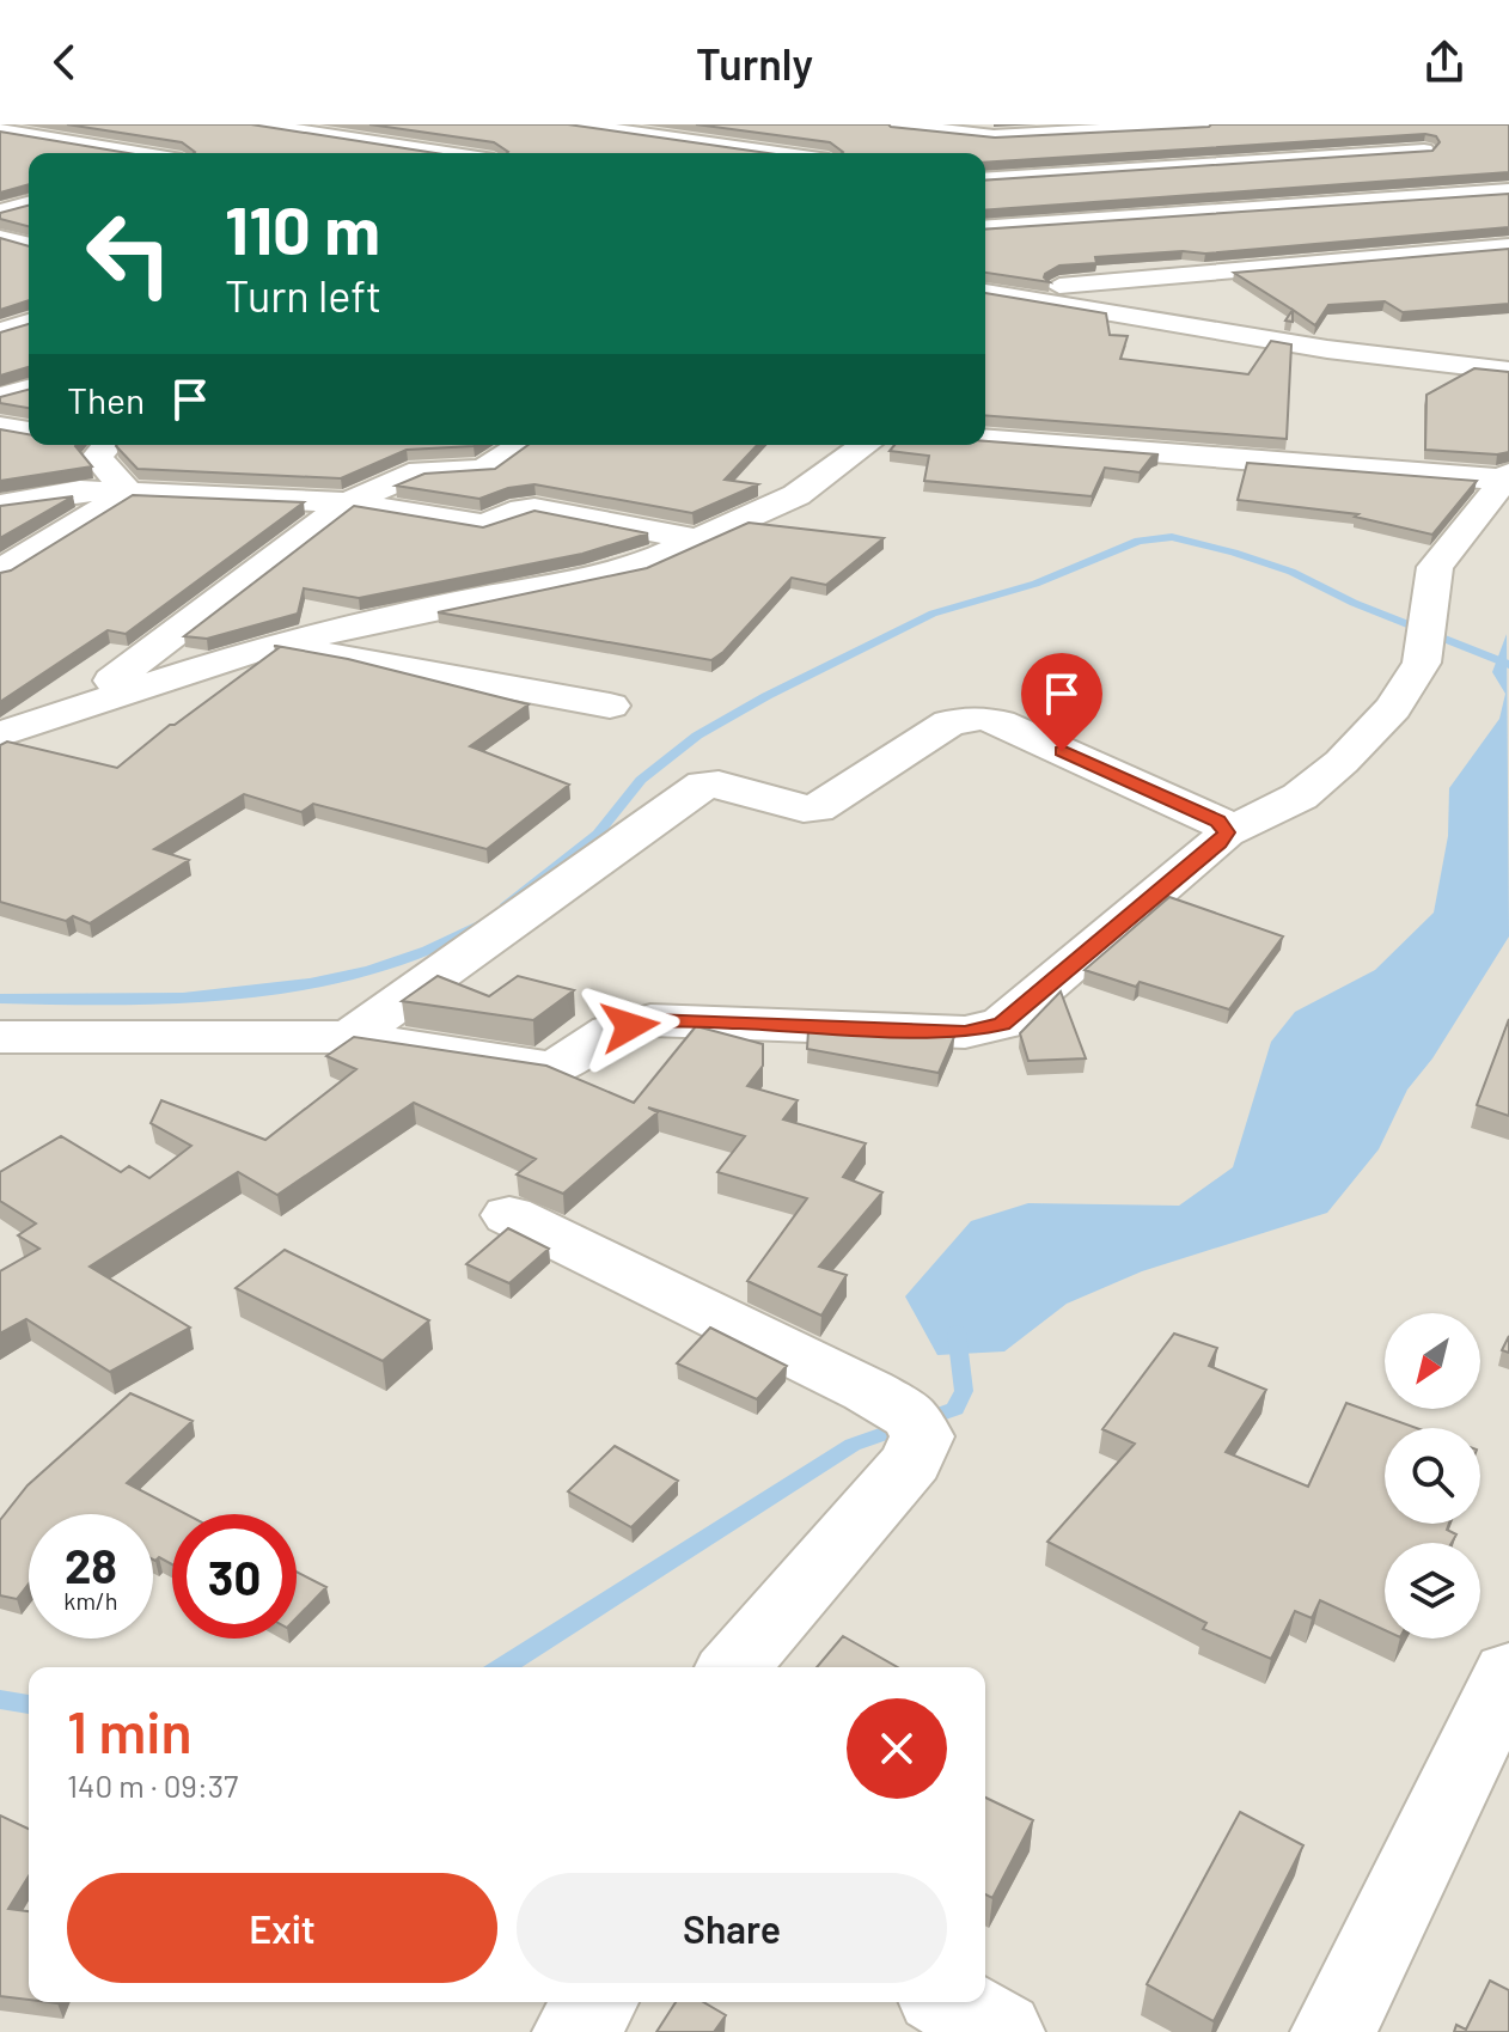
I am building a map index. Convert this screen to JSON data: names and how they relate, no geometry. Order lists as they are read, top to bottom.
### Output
{
  "north": "bottom left",
  "page": {
    "header": "Turnly",
    "turn": ["110 m", "Turn left"],
    "then": "Then",
    "speed": "28 km/h",
    "limit": "30",
    "heading": ["1 min", "140 m · 09:37"],
    "buttons": ["Exit", "Share"]
  }
}
